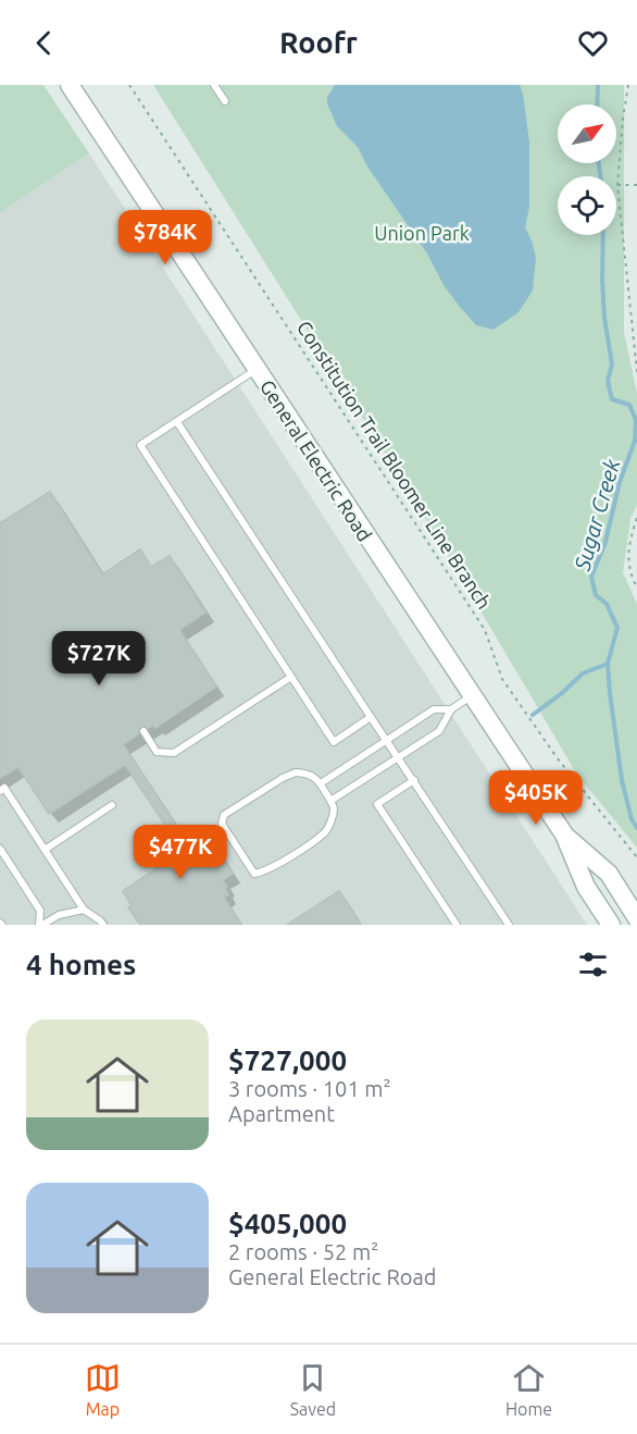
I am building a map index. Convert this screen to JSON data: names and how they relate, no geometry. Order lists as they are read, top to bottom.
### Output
{
  "streets": {
    "main road": ["General Electric Road"],
    "path": ["Constitution Trail Bloomer Line Branch"]
  },
  "water": ["Sugar Creek"],
  "parks": ["Union Park"],
  "north": "top right",
  "page": {
    "header": "Roofr",
    "price": [
      "$784K",
      "$727K",
      "$405K",
      "$477K"
    ],
    "heading": "4 homes",
    "list": [
      {
        "name": "$727,000",
        "note": "3 rooms · 101 m² · Apartment"
      },
      {
        "name": "$405,000",
        "note": "2 rooms · 52 m² · General Electric Road"
      }
    ],
    "tabs": ["Map", "Saved", "Home"]
  }
}
